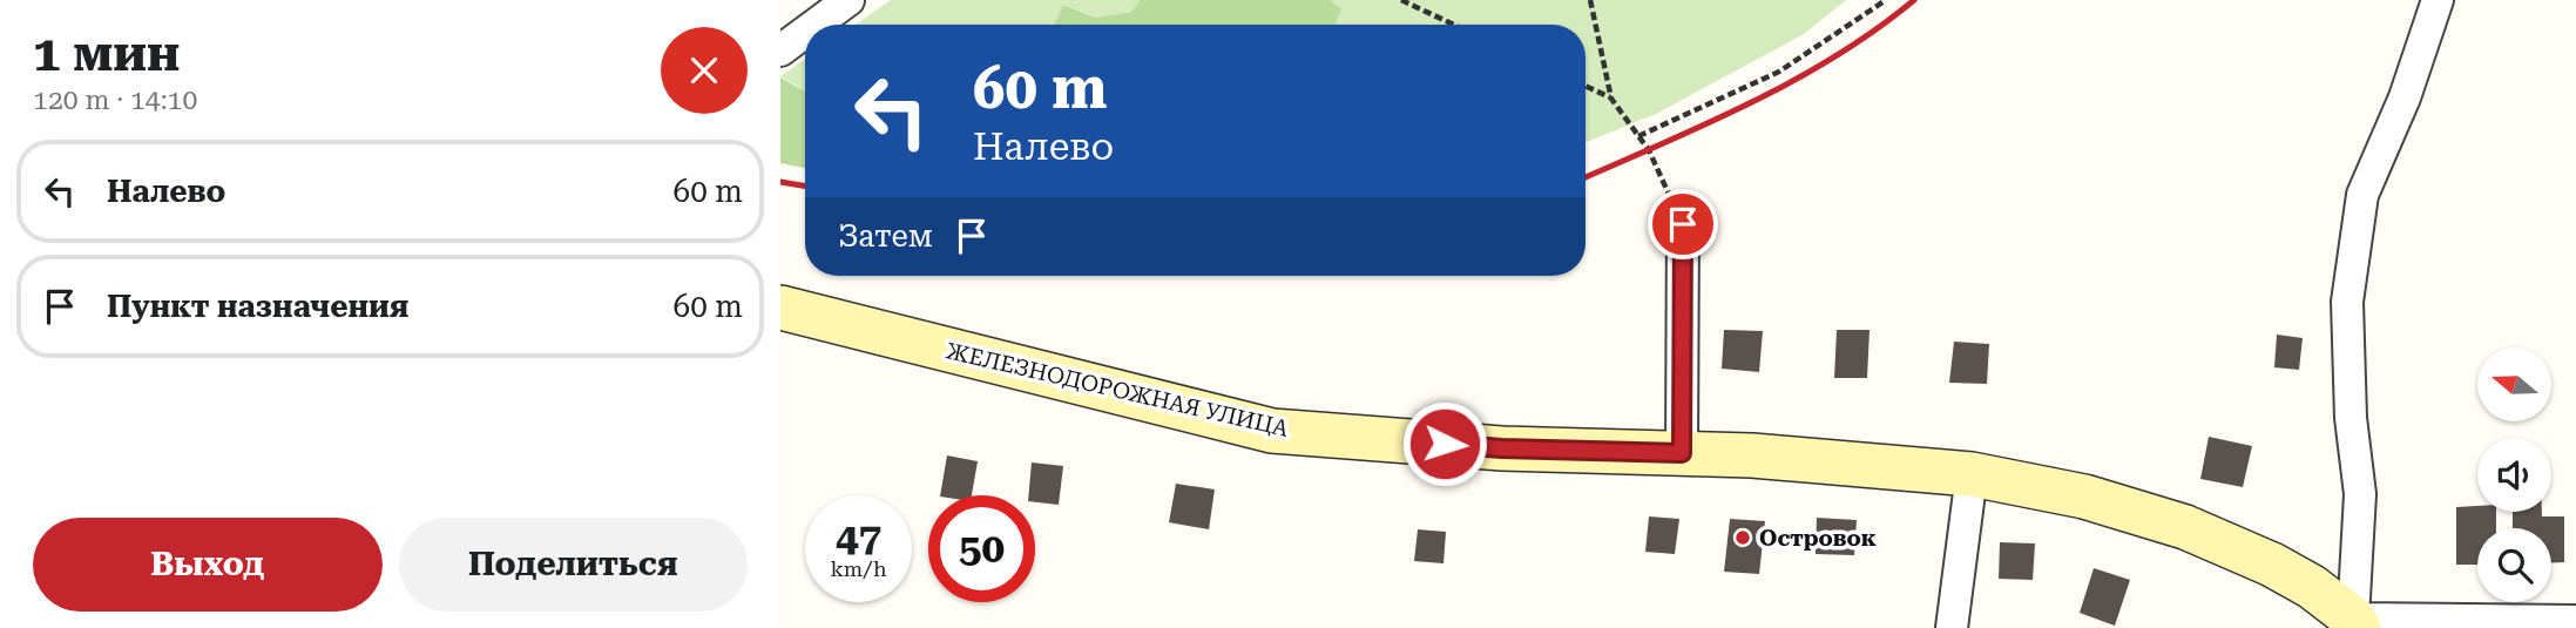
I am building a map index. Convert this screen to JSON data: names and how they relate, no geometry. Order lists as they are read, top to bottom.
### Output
{
  "streets": {
    "main road": ["ЖЕЛЕЗНОДОРОЖНАЯ УЛИЦА"]
  },
  "places": ["Островок"],
  "north": "left",
  "page": {
    "heading": ["1 мин", "120 m · 14:10"],
    "turn": ["60 m", "Налево"],
    "list": [
      {
        "name": "Налево",
        "value": "60 m"
      },
      {
        "name": "Пункт назначения",
        "value": "60 m"
      }
    ],
    "then": "Затем",
    "speed": "47 km/h",
    "limit": "50",
    "buttons": ["Выход", "Поделиться"]
  }
}
